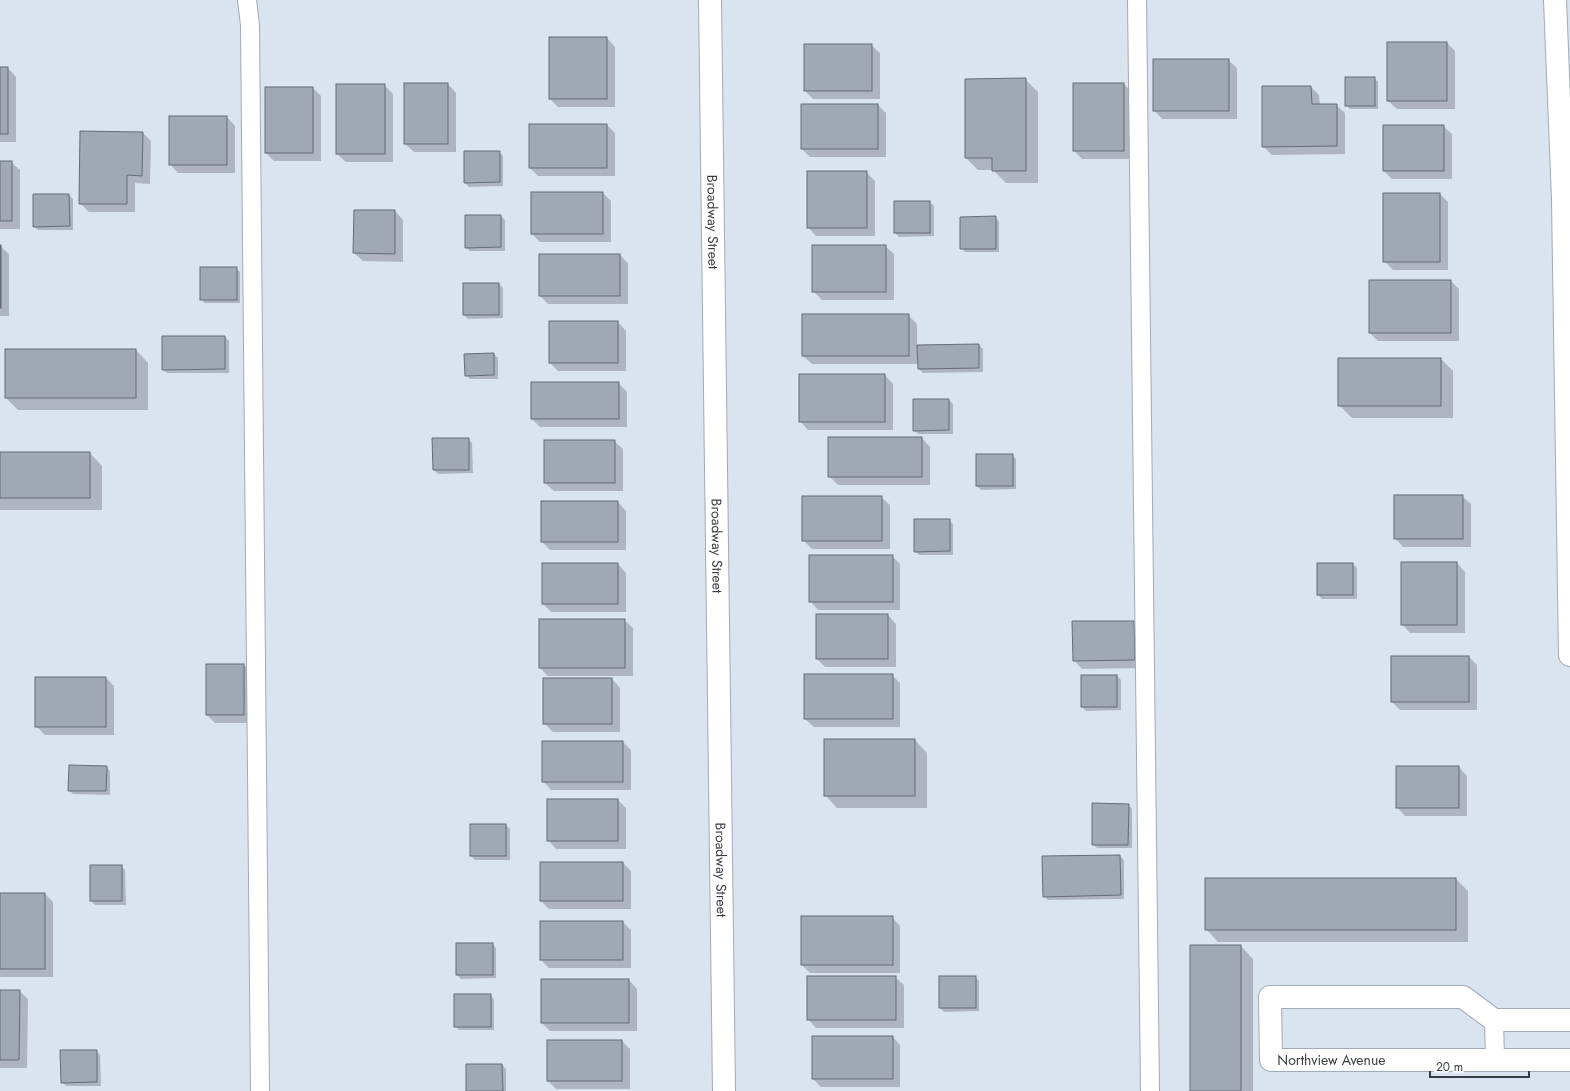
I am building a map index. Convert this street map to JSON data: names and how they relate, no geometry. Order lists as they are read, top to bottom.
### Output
{
  "streets": {
    "street": ["Broadway Street", "Northview Avenue"]
  },
  "scale_bar": "20 m"
}
